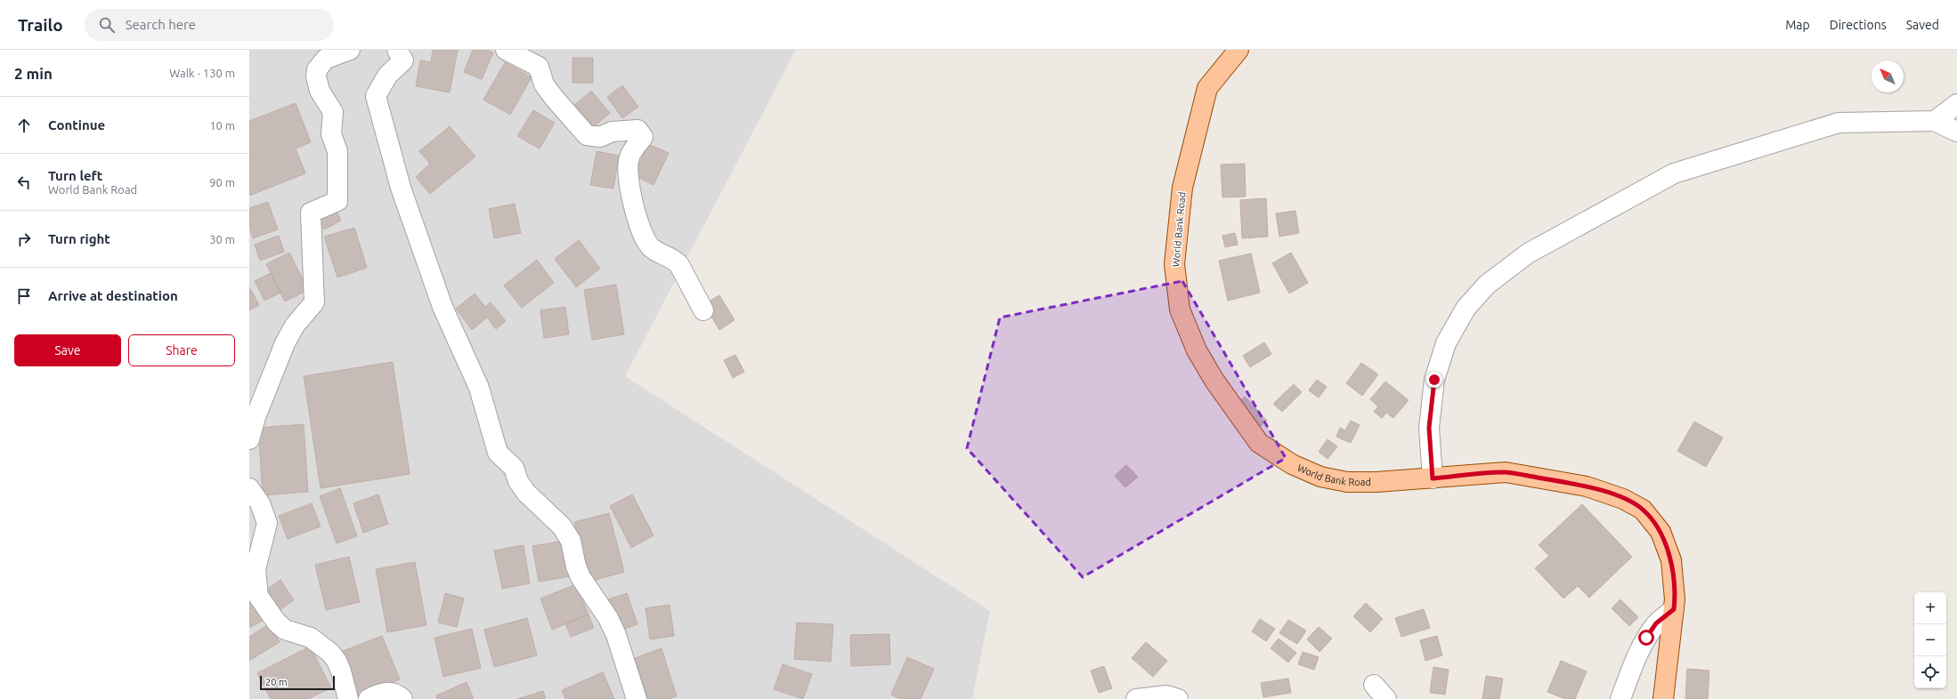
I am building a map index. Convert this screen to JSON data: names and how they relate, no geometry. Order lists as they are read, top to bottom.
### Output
{
  "streets": {
    "main road": ["World Bank Road"]
  },
  "scale_bar": "20 m",
  "north": "top left",
  "page": {
    "header": "Trailo",
    "search": "Search here",
    "nav": ["Map", "Directions", "Saved"],
    "heading": ["2 min", "Walk · 130 m"],
    "list": [
      ["Continue", "10 m"],
      ["Turn left", "World Bank Road", "90 m"],
      ["Turn right", "30 m"],
      "Arrive at destination"
    ],
    "buttons": ["Save", "Share"],
    "map_buttons": ["+", "−"],
    "scale": "20 m"
  }
}
